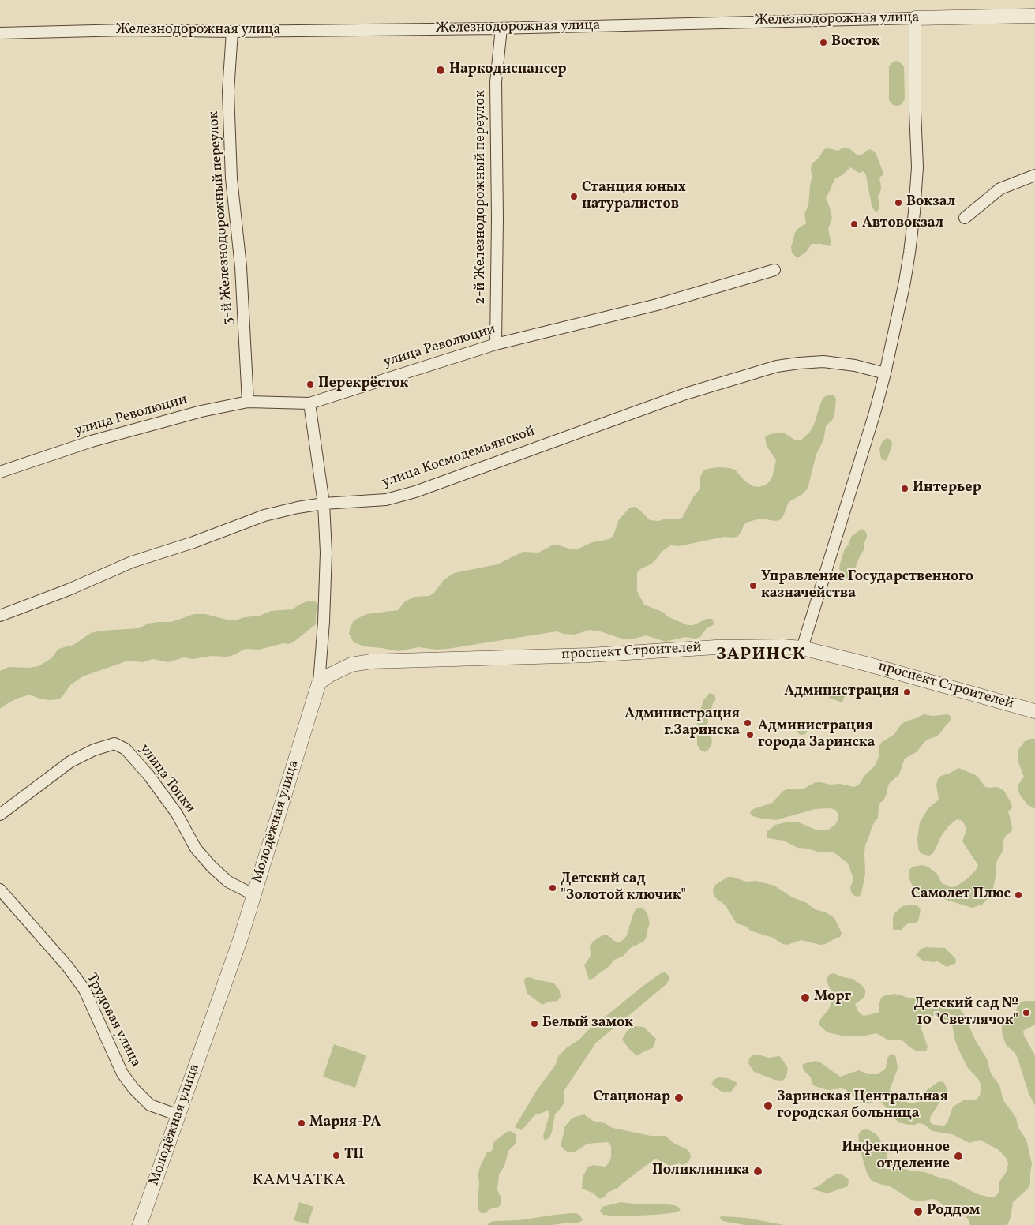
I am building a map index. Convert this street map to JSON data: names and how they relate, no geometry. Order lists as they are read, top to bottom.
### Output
{
  "streets": {
    "street": [
      "Железнодорожная улица",
      "2-й Железнодорожный переулок",
      "3-й Железнодорожный переулок",
      "улица Революции",
      "улица Космодемьянской",
      "проспект Строителей",
      "улица Топки",
      "Молодёжная улица",
      "Трудовая улица"
    ]
  },
  "crossings": [
    ["Железнодорожная улица", "2-й Железнодорожный переулок"],
    ["Железнодорожная улица", "3-й Железнодорожный переулок"],
    ["2-й Железнодорожный переулок", "улица Революции"],
    ["3-й Железнодорожный переулок", "улица Революции"],
    ["улица Революции", "Молодёжная улица"],
    ["улица Космодемьянской", "Молодёжная улица"],
    ["проспект Строителей", "Молодёжная улица"],
    ["улица Топки", "Молодёжная улица"],
    ["Молодёжная улица", "Трудовая улица"]
  ],
  "districts": ["ЗАРИНСК", "КАМЧАТКА"],
  "places": [
    "Восток",
    "Наркодиспансер",
    "Станция юных натуралистов",
    "Вокзал",
    "Автовокзал",
    "Перекрёсток",
    "Интерьер",
    "Управление Государственного казначейства",
    "Администрация",
    "Администрация г.Заринска",
    "Администрация города Заринска",
    "Детский сад \"Золотой ключик\"",
    "Самолет Плюс",
    "Морг",
    "Детский сад № 10 \"Светлячок\"",
    "Белый замок",
    "Стационар",
    "Заринская Центральная городская больница",
    "Мария-РА",
    "ТП",
    "Инфекционное отделение",
    "Поликлиника",
    "Роддом"
  ]
}
